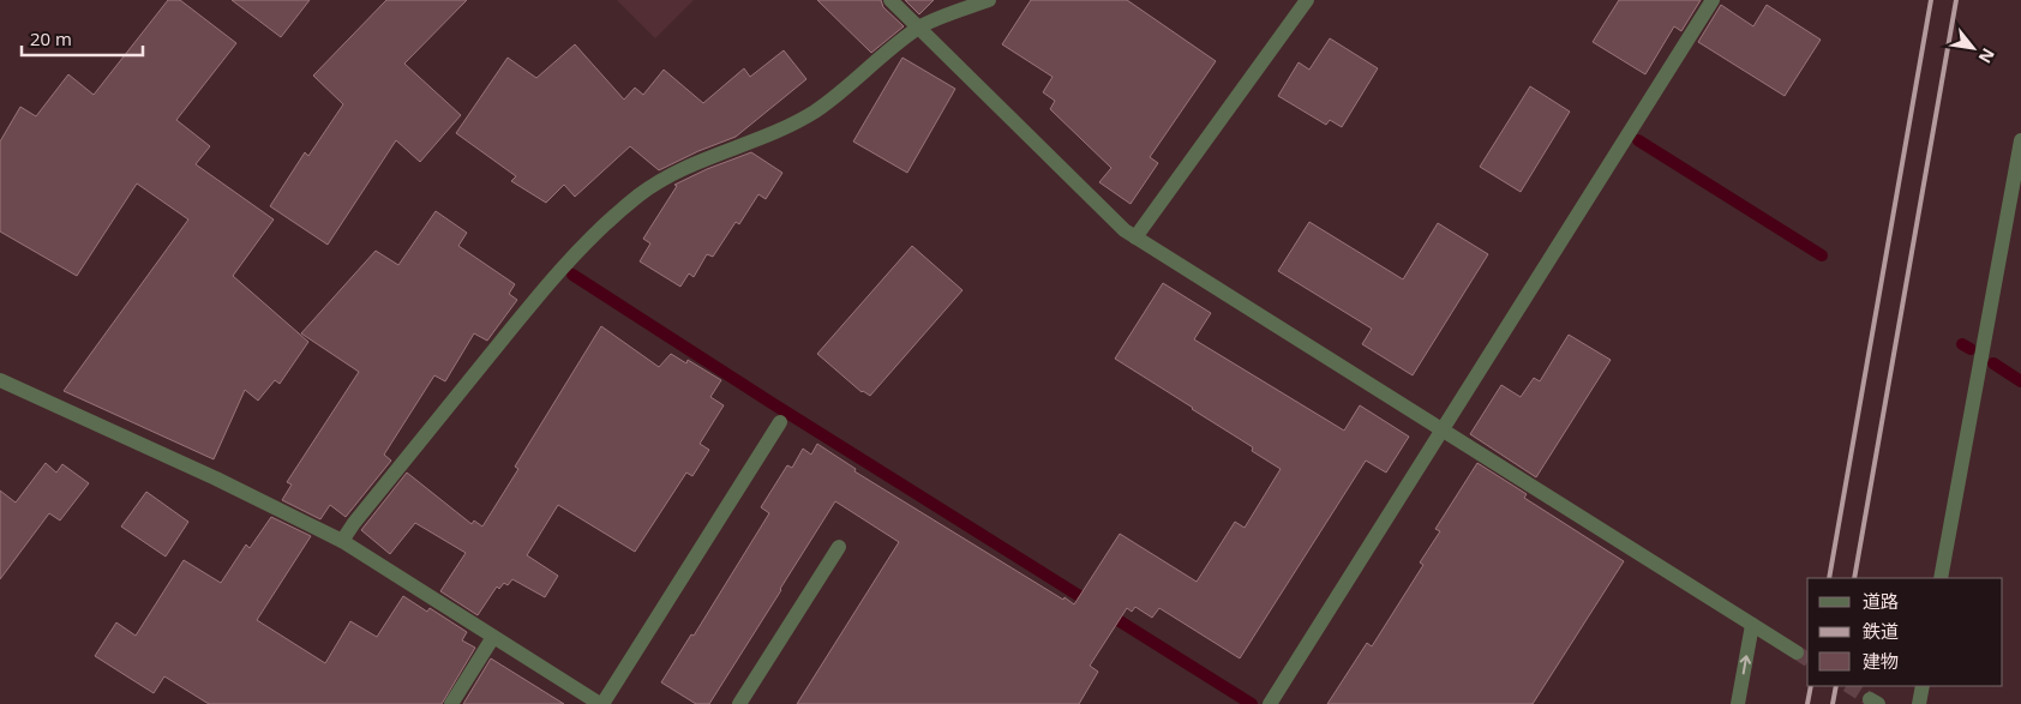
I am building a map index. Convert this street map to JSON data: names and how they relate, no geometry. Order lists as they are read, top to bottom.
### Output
{
  "legend": ["道路", "鉄道", "建物"],
  "scale_bar": "20 m",
  "north": "bottom right"
}
